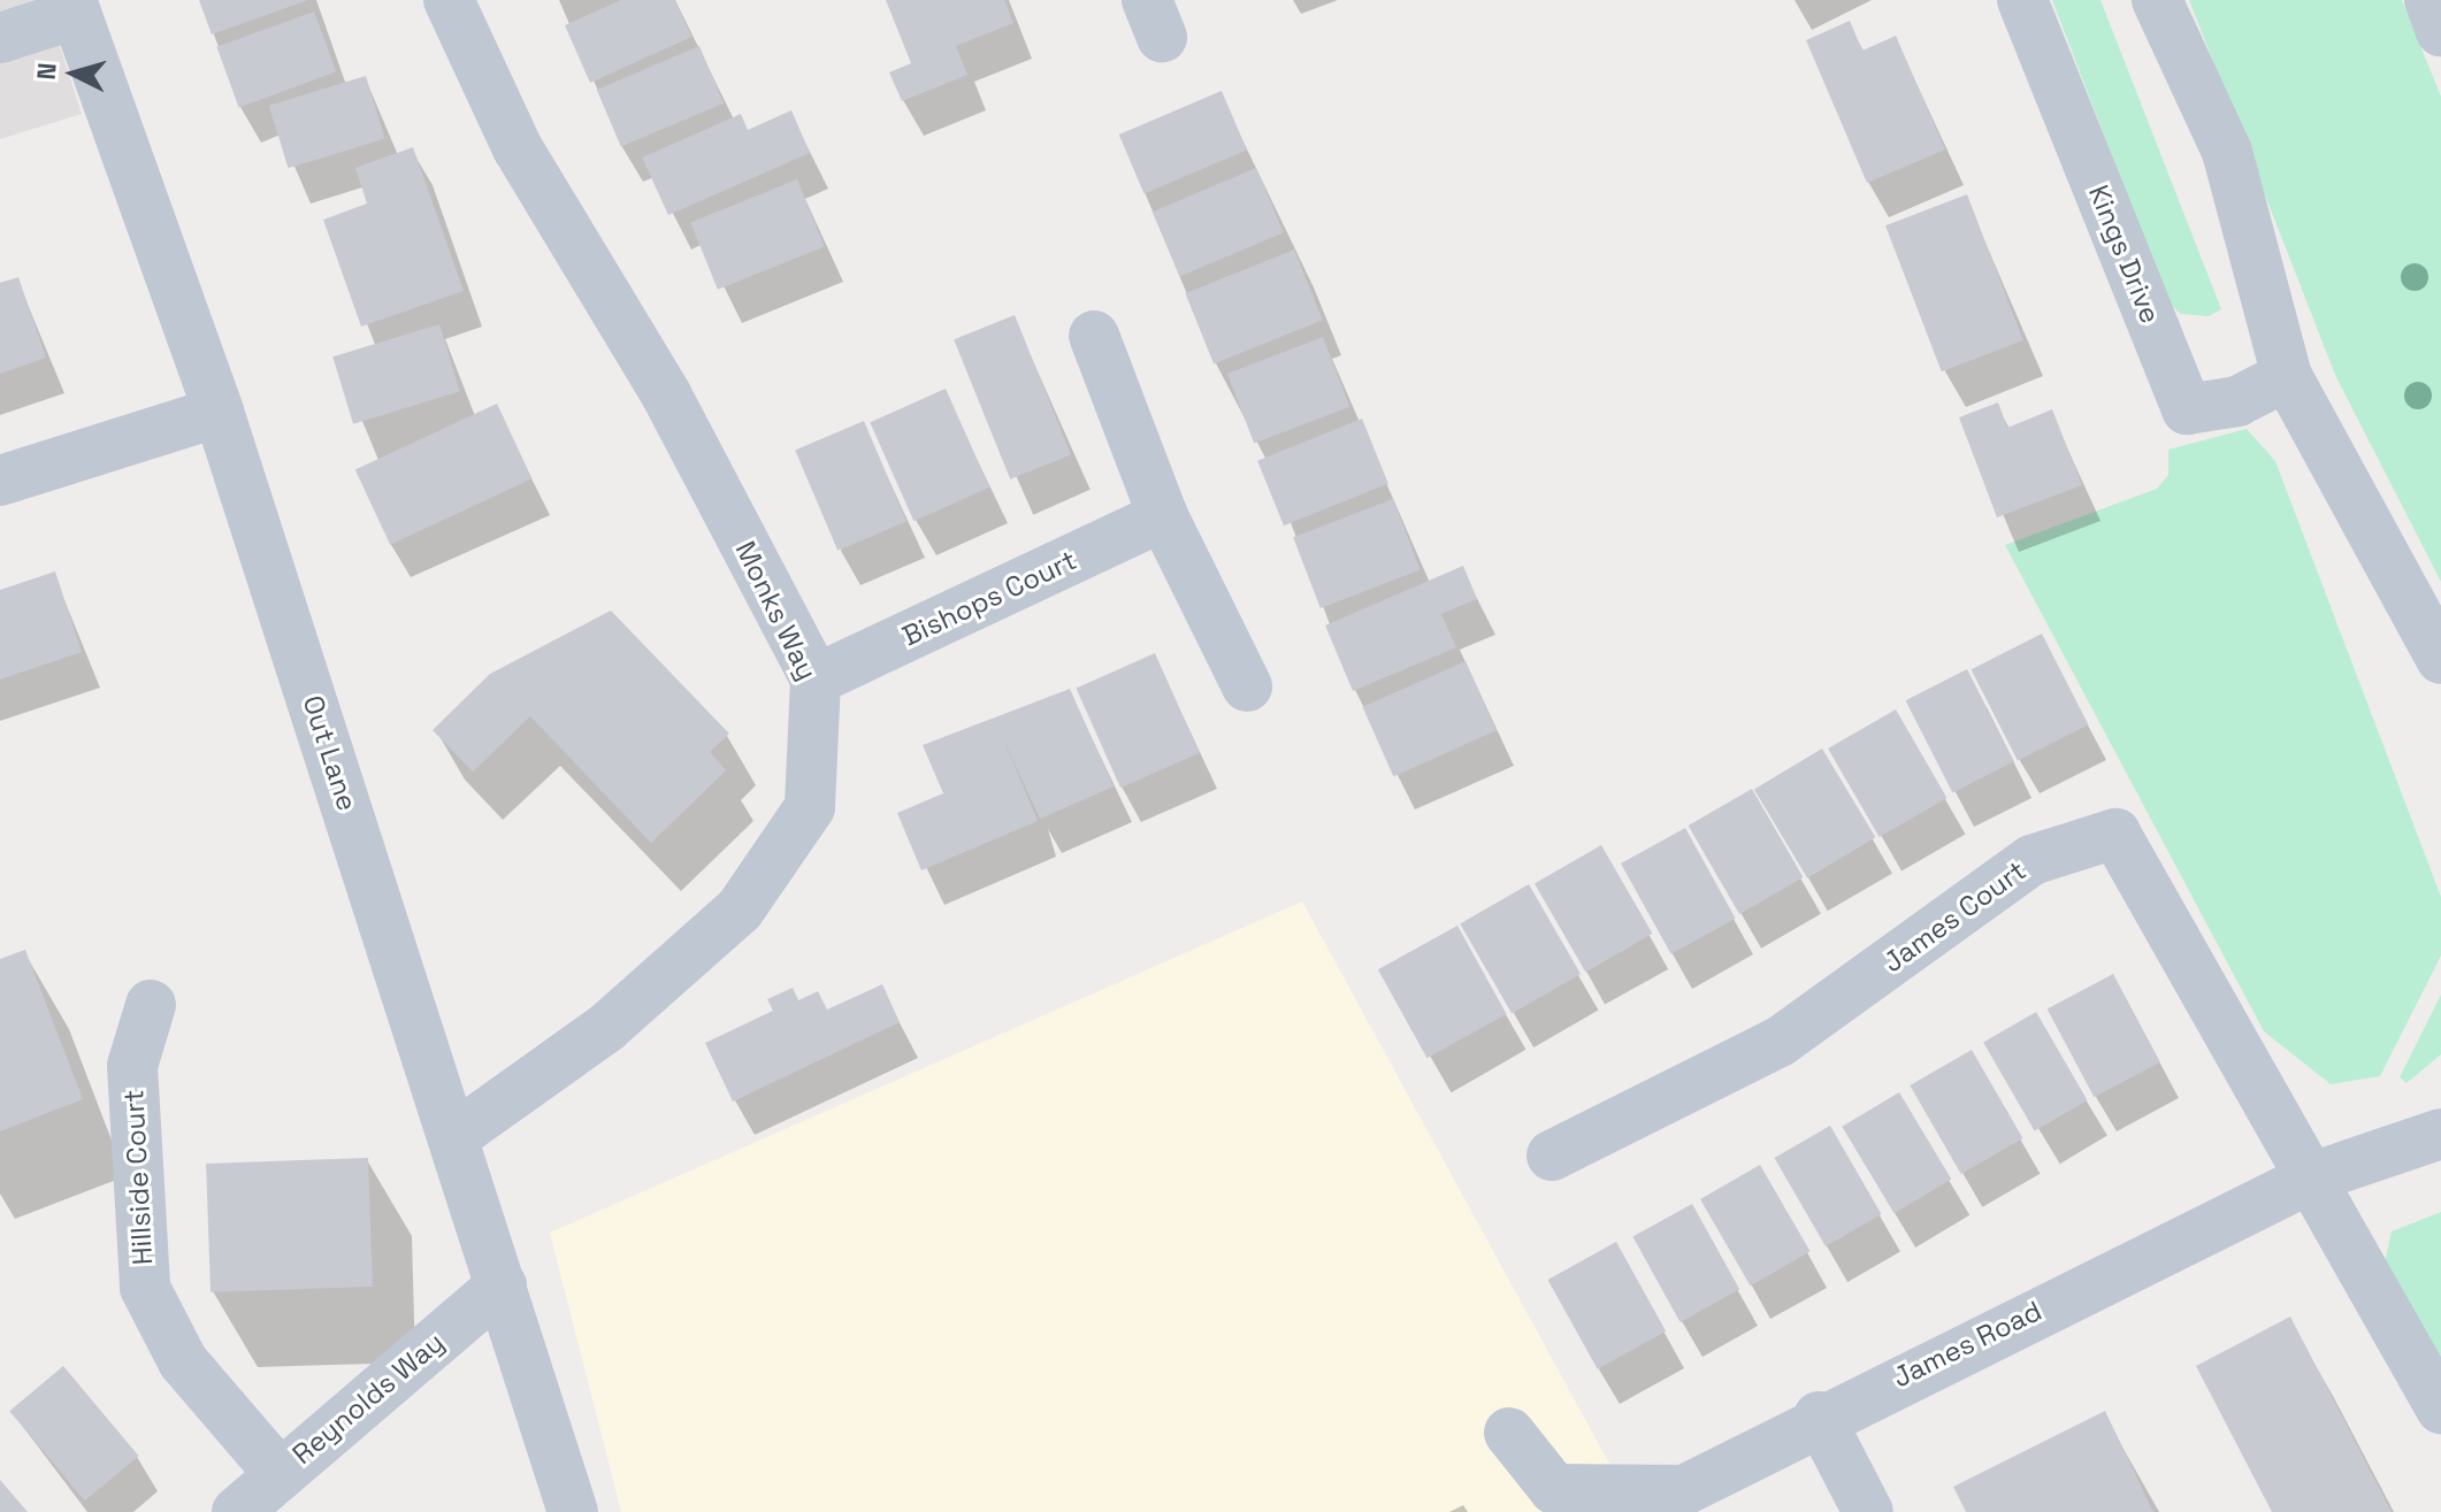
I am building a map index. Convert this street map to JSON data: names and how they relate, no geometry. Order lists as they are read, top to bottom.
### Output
{
  "streets": {
    "street": [
      "Kings Drive",
      "Bishops Court",
      "Monks Way",
      "Out Lane",
      "James Court",
      "Hillside Court",
      "James Road",
      "Reynolds Way"
    ]
  },
  "crossings": [
    ["Bishops Court", "Monks Way"],
    ["Monks Way", "Out Lane"],
    ["Out Lane", "Reynolds Way"],
    ["James Court", "James Road"],
    ["Hillside Court", "Reynolds Way"]
  ],
  "north": "left"
}
